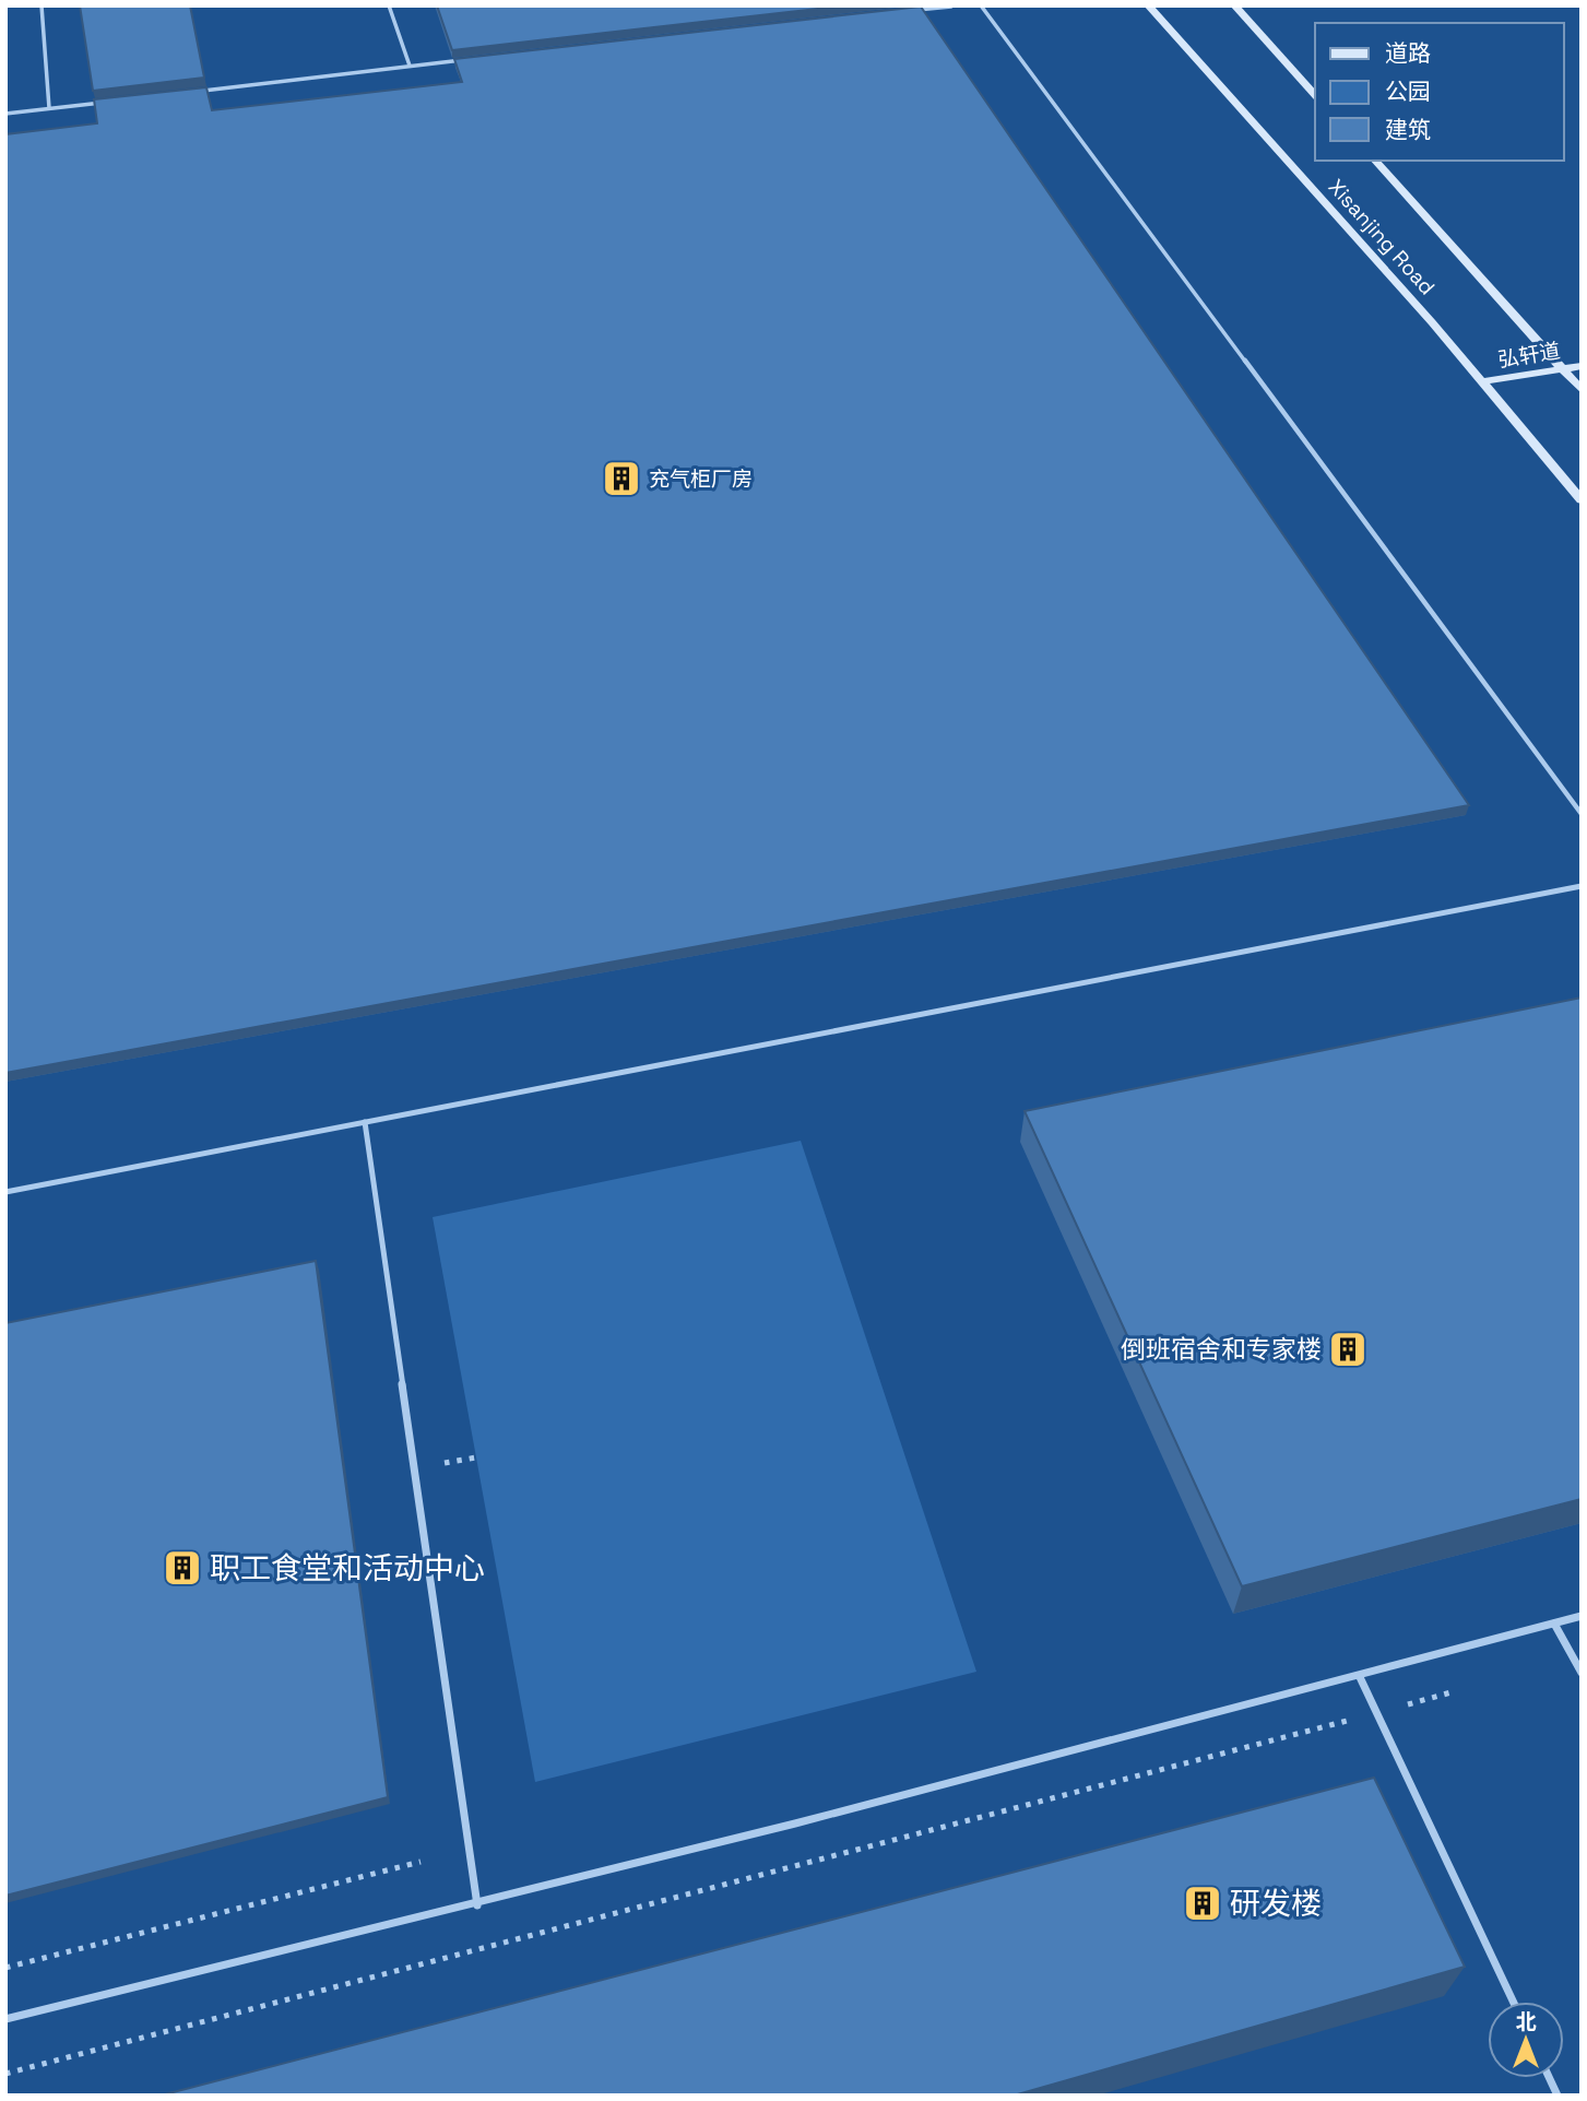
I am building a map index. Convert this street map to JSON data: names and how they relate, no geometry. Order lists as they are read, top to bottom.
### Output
{
  "streets": {
    "main road": ["Xisanjing Road", "弘轩道"]
  },
  "crossings": [
    ["Xisanjing Road", "弘轩道"]
  ],
  "places": {
    "building": [
      "充气柜厂房",
      "倒班宿舍和专家楼",
      "职工食堂和活动中心",
      "研发楼"
    ]
  },
  "legend": ["道路", "公园", "建筑"],
  "north": "top"
}
